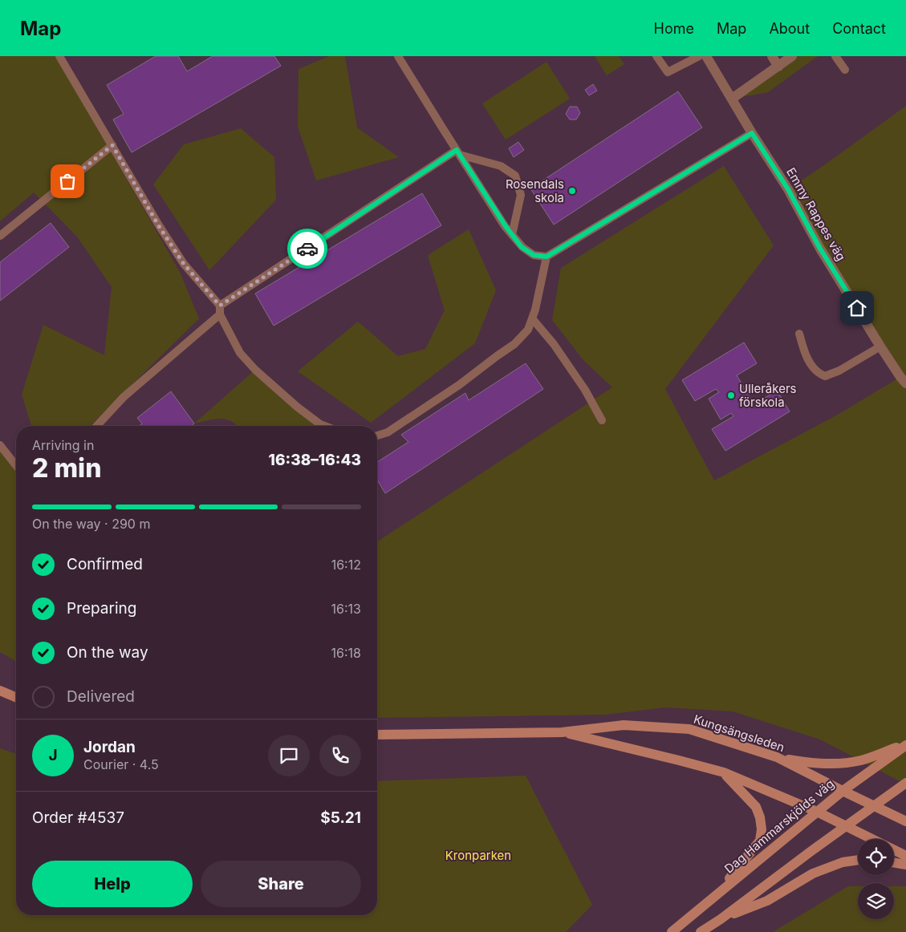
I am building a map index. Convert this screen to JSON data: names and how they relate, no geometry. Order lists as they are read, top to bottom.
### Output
{
  "streets": {
    "main road": ["Kungsängsleden", "Dag Hammarskjölds väg"],
    "street": ["Emmy Rappes väg"]
  },
  "crossings": [
    ["Kungsängsleden", "Dag Hammarskjölds väg"]
  ],
  "parks": ["Kronparken"],
  "places": ["Rosendals skola", "Ulleråkers förskola"],
  "page": {
    "header": "Map",
    "nav": [
      "Home",
      "Map",
      "About",
      "Contact"
    ],
    "heading": ["2 min", "Arriving in", "16:38–16:43"],
    "panel": [
      "Jordan",
      "Courier · 4.5",
      "Order #4537",
      "$5.21"
    ],
    "bar": "On the way · 290 m",
    "list": [
      ["Confirmed", "16:12"],
      ["Preparing", "16:13"],
      ["On the way", "16:18"],
      "Delivered"
    ],
    "round": "J",
    "buttons": ["Help", "Share"]
  }
}
